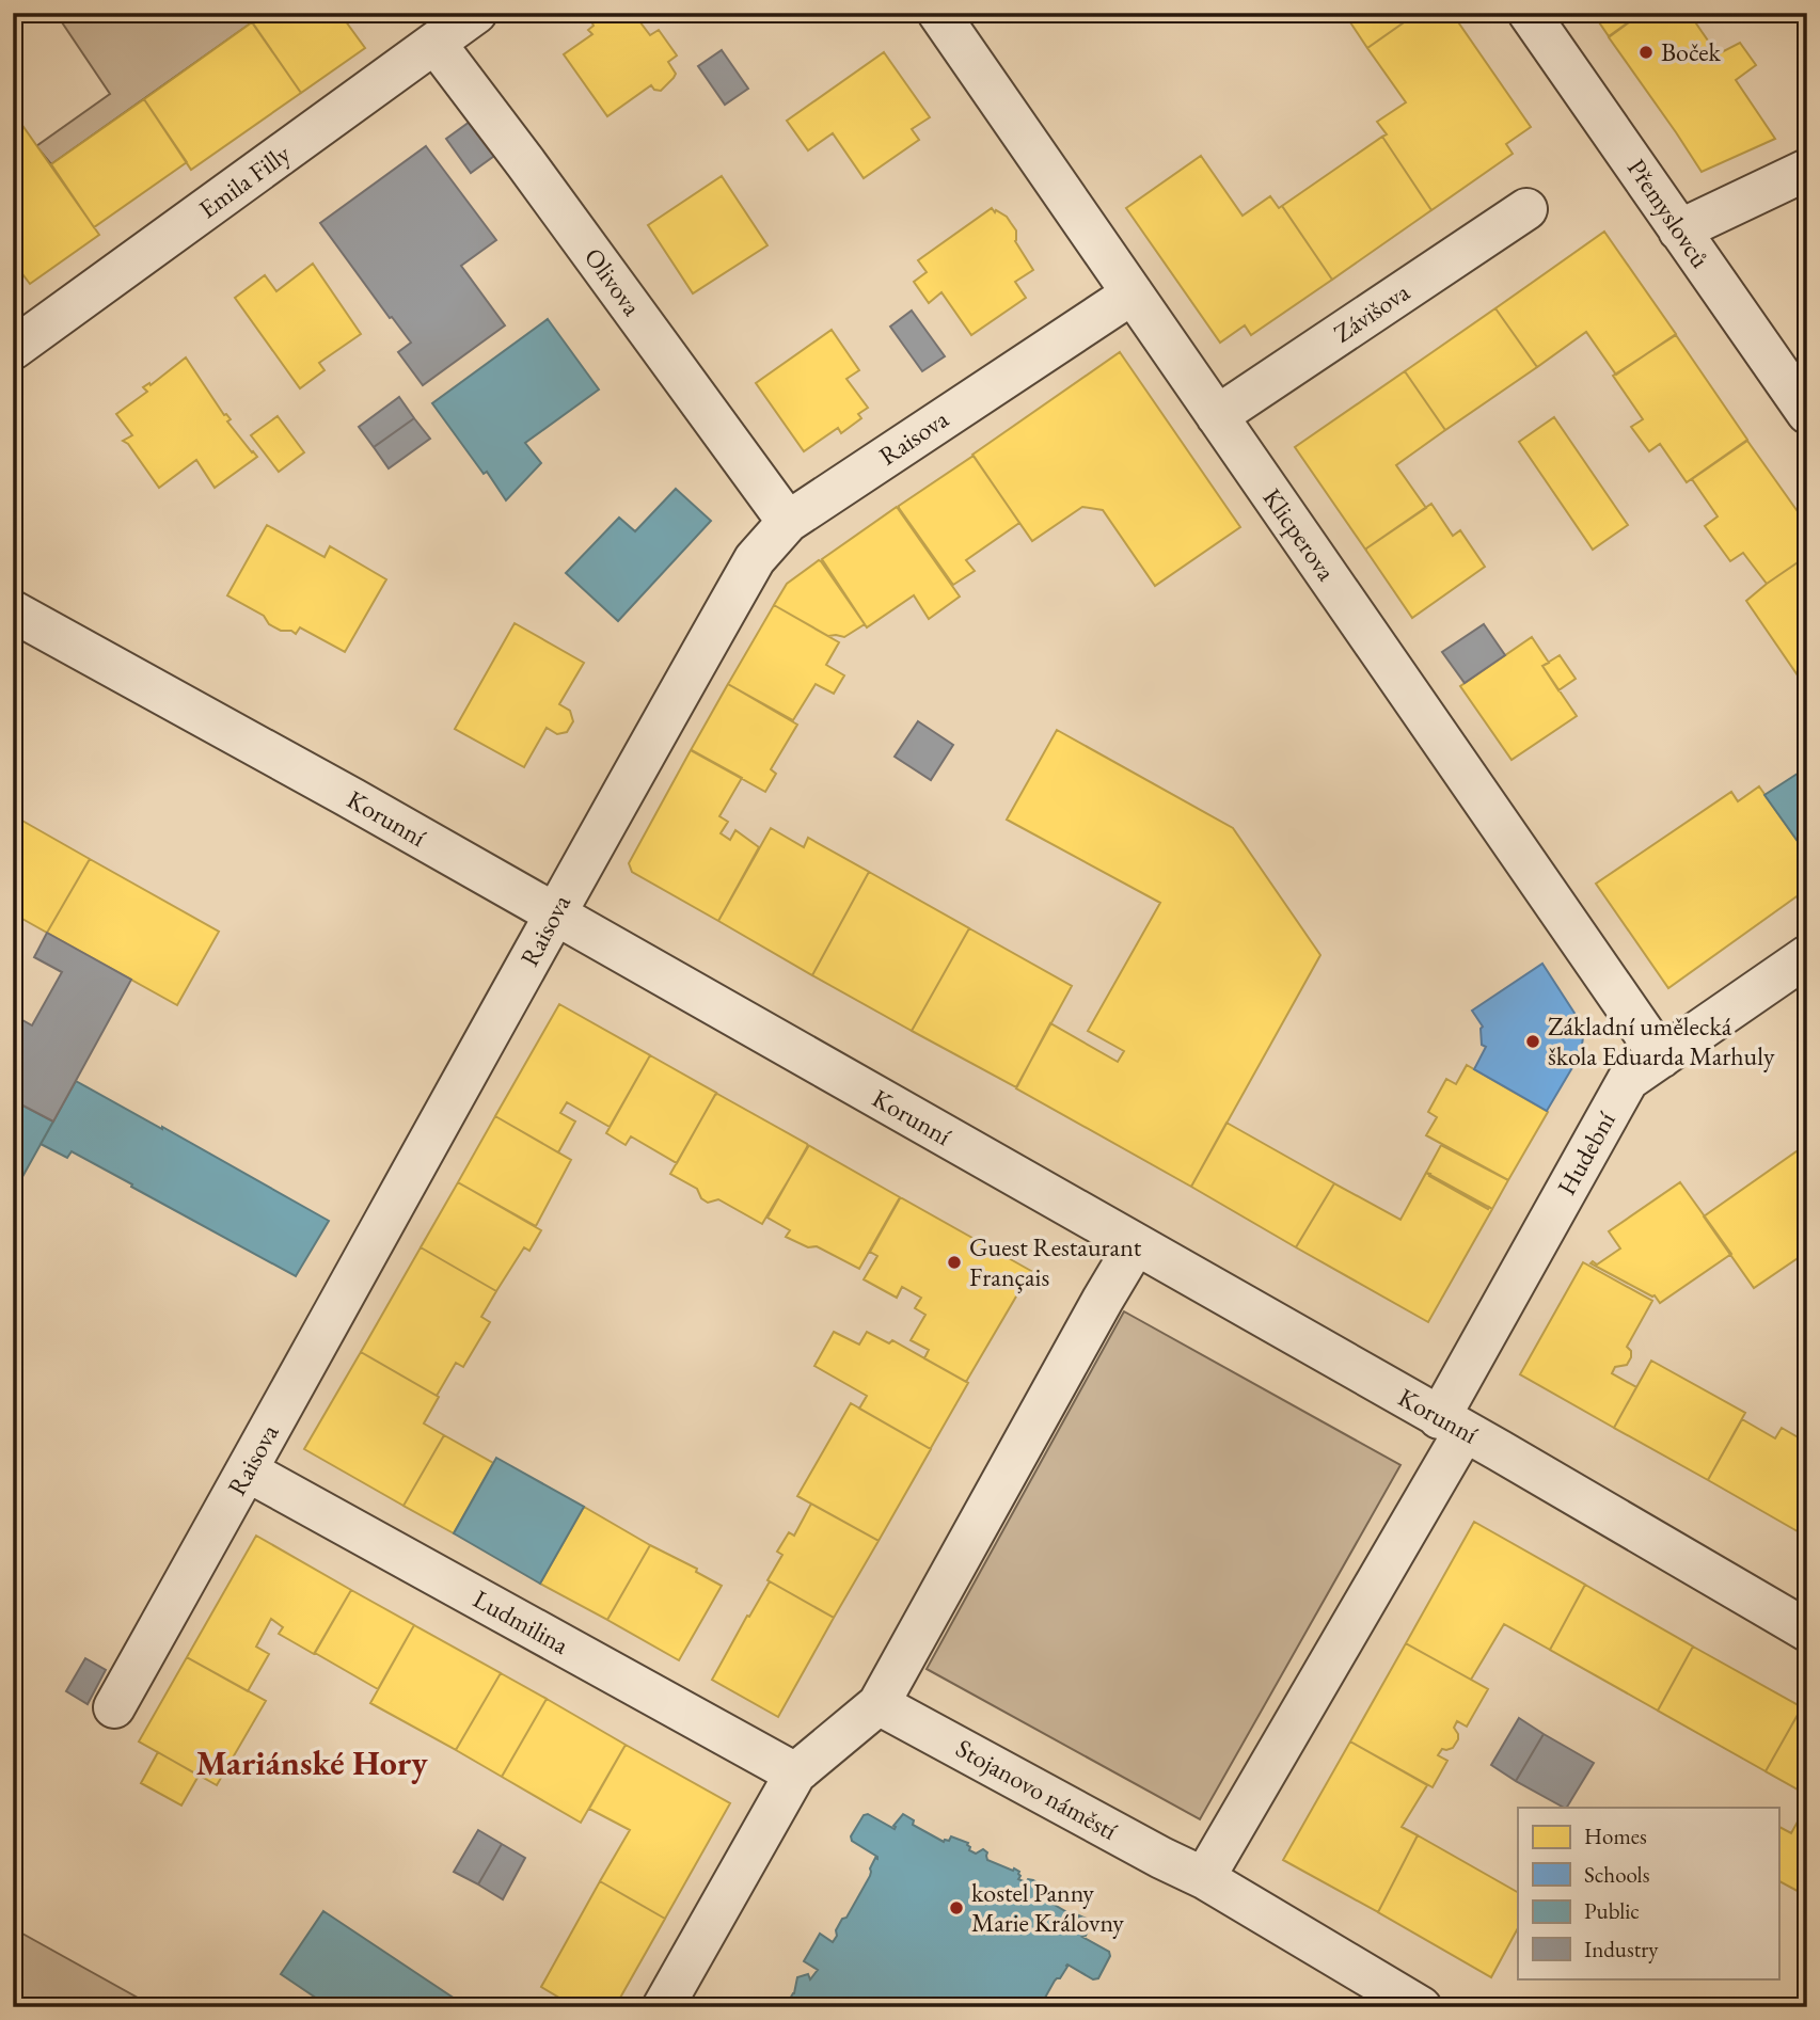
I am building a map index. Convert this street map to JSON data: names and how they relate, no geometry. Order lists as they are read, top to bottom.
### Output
{
  "streets": {
    "street": [
      "Emila Filly",
      "Přemyslovců",
      "Olivova",
      "Závišova",
      "Raisova",
      "Klicperova",
      "Korunní",
      "Hudební",
      "Ludmilina",
      "Stojanovo náměstí"
    ]
  },
  "crossings": [
    ["Emila Filly", "Olivova"],
    ["Olivova", "Raisova"],
    ["Závišova", "Klicperova"],
    ["Raisova", "Klicperova"],
    ["Raisova", "Korunní"],
    ["Raisova", "Ludmilina"],
    ["Klicperova", "Hudební"],
    ["Korunní", "Hudební"]
  ],
  "districts": ["Mariánské Hory"],
  "places": [
    "Boček",
    "Základní umělecká škola Eduarda Marhuly",
    "Guest Restaurant Français",
    "kostel Panny Marie Královny"
  ],
  "legend": [
    "Homes",
    "Schools",
    "Public",
    "Industry"
  ]
}
